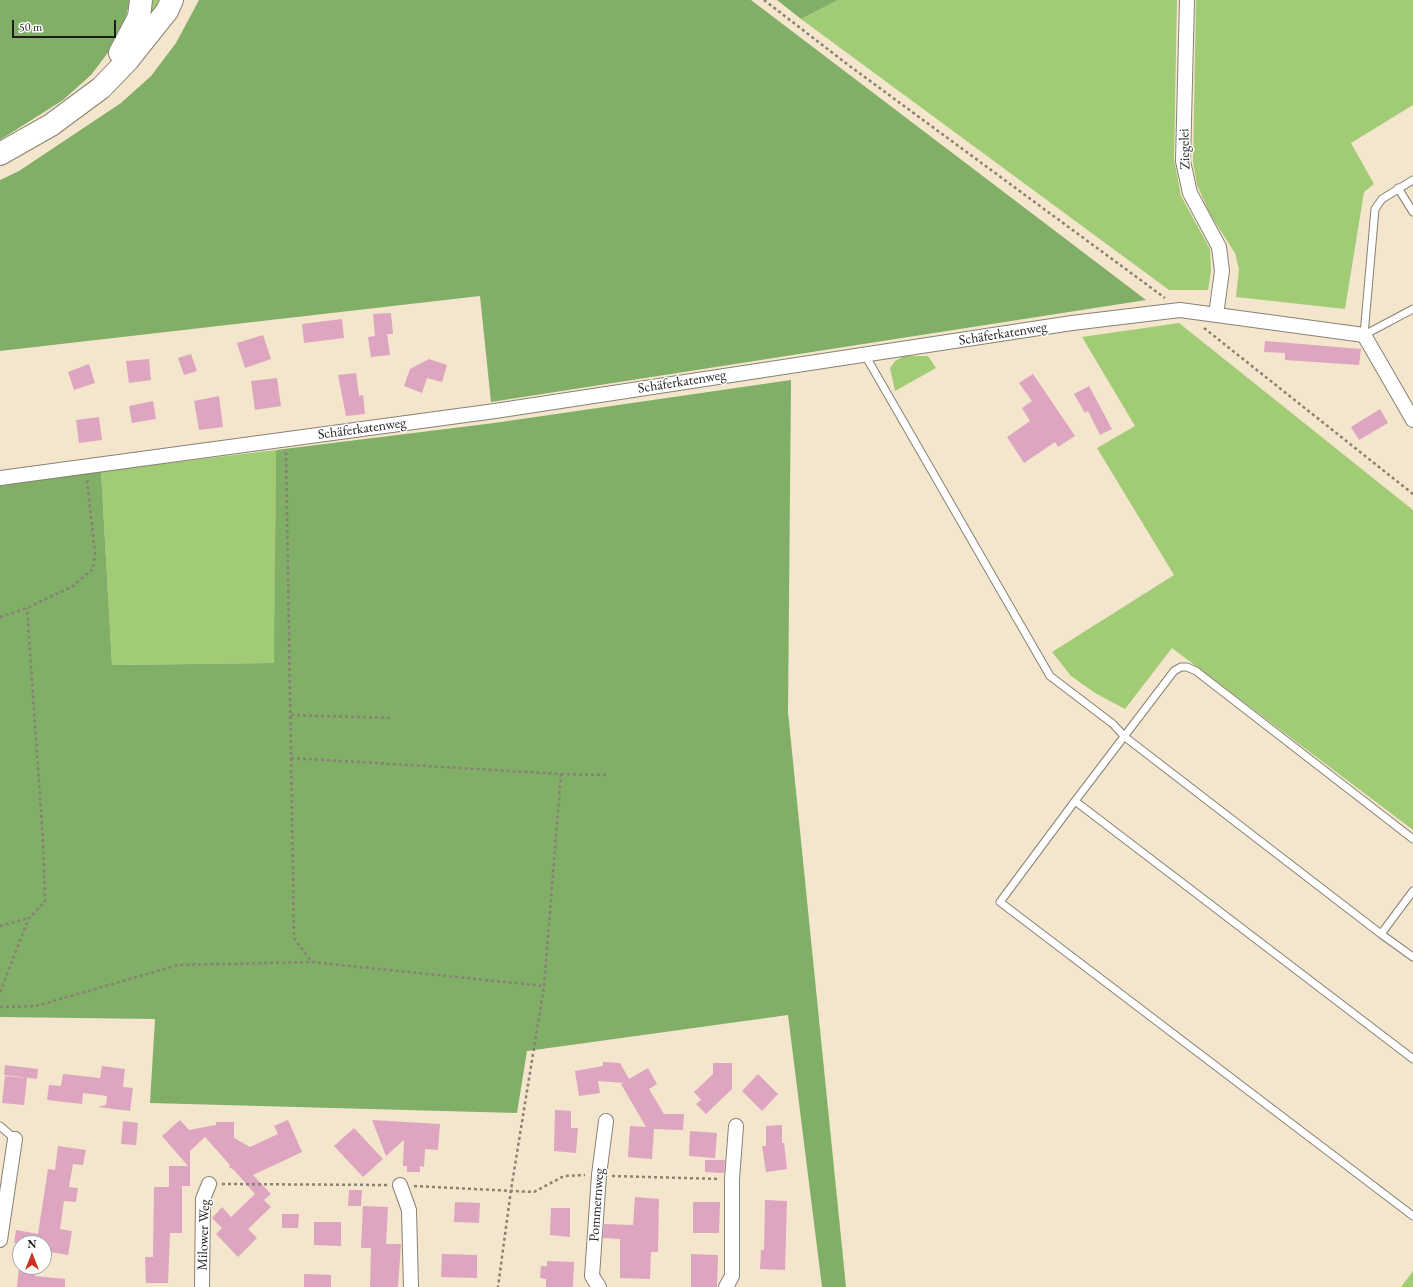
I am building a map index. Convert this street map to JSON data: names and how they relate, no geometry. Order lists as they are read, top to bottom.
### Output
{
  "streets": {
    "street": [
      "Ziegelei",
      "Schäferkatenweg",
      "Pommernweg",
      "Milower Weg"
    ]
  },
  "crossings": [
    ["Ziegelei", "Schäferkatenweg"]
  ],
  "scale_bar": "50 m",
  "north": "top"
}
